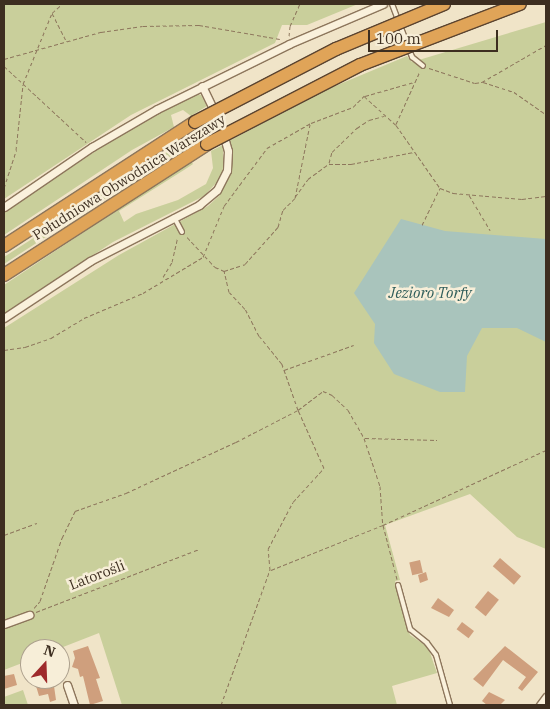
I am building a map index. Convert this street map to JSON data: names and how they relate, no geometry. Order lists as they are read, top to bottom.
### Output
{
  "streets": {
    "highway": ["Południowa Obwodnica Warszawy"],
    "path": ["Latorośli"]
  },
  "water": ["Jezioro Torfy"],
  "scale_bar": "100 m",
  "north": "top"
}
